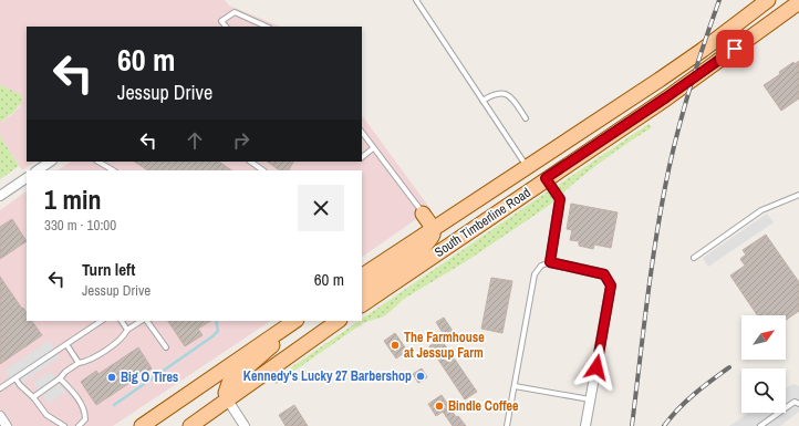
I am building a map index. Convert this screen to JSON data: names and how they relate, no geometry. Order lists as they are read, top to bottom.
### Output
{
  "streets": {
    "main road": ["South Timberline Road"]
  },
  "places": [
    "The Farmhouse at Jessup Farm",
    "Kennedy's Lucky 27 Barbershop",
    "Big O Tires",
    "Bindle Coffee"
  ],
  "north": "top right",
  "page": {
    "turn": ["60 m", "Jessup Drive"],
    "heading": ["1 min", "330 m · 10:00"],
    "list": [
      {
        "name": "Turn left",
        "note": "Jessup Drive",
        "value": "60 m"
      }
    ]
  }
}
